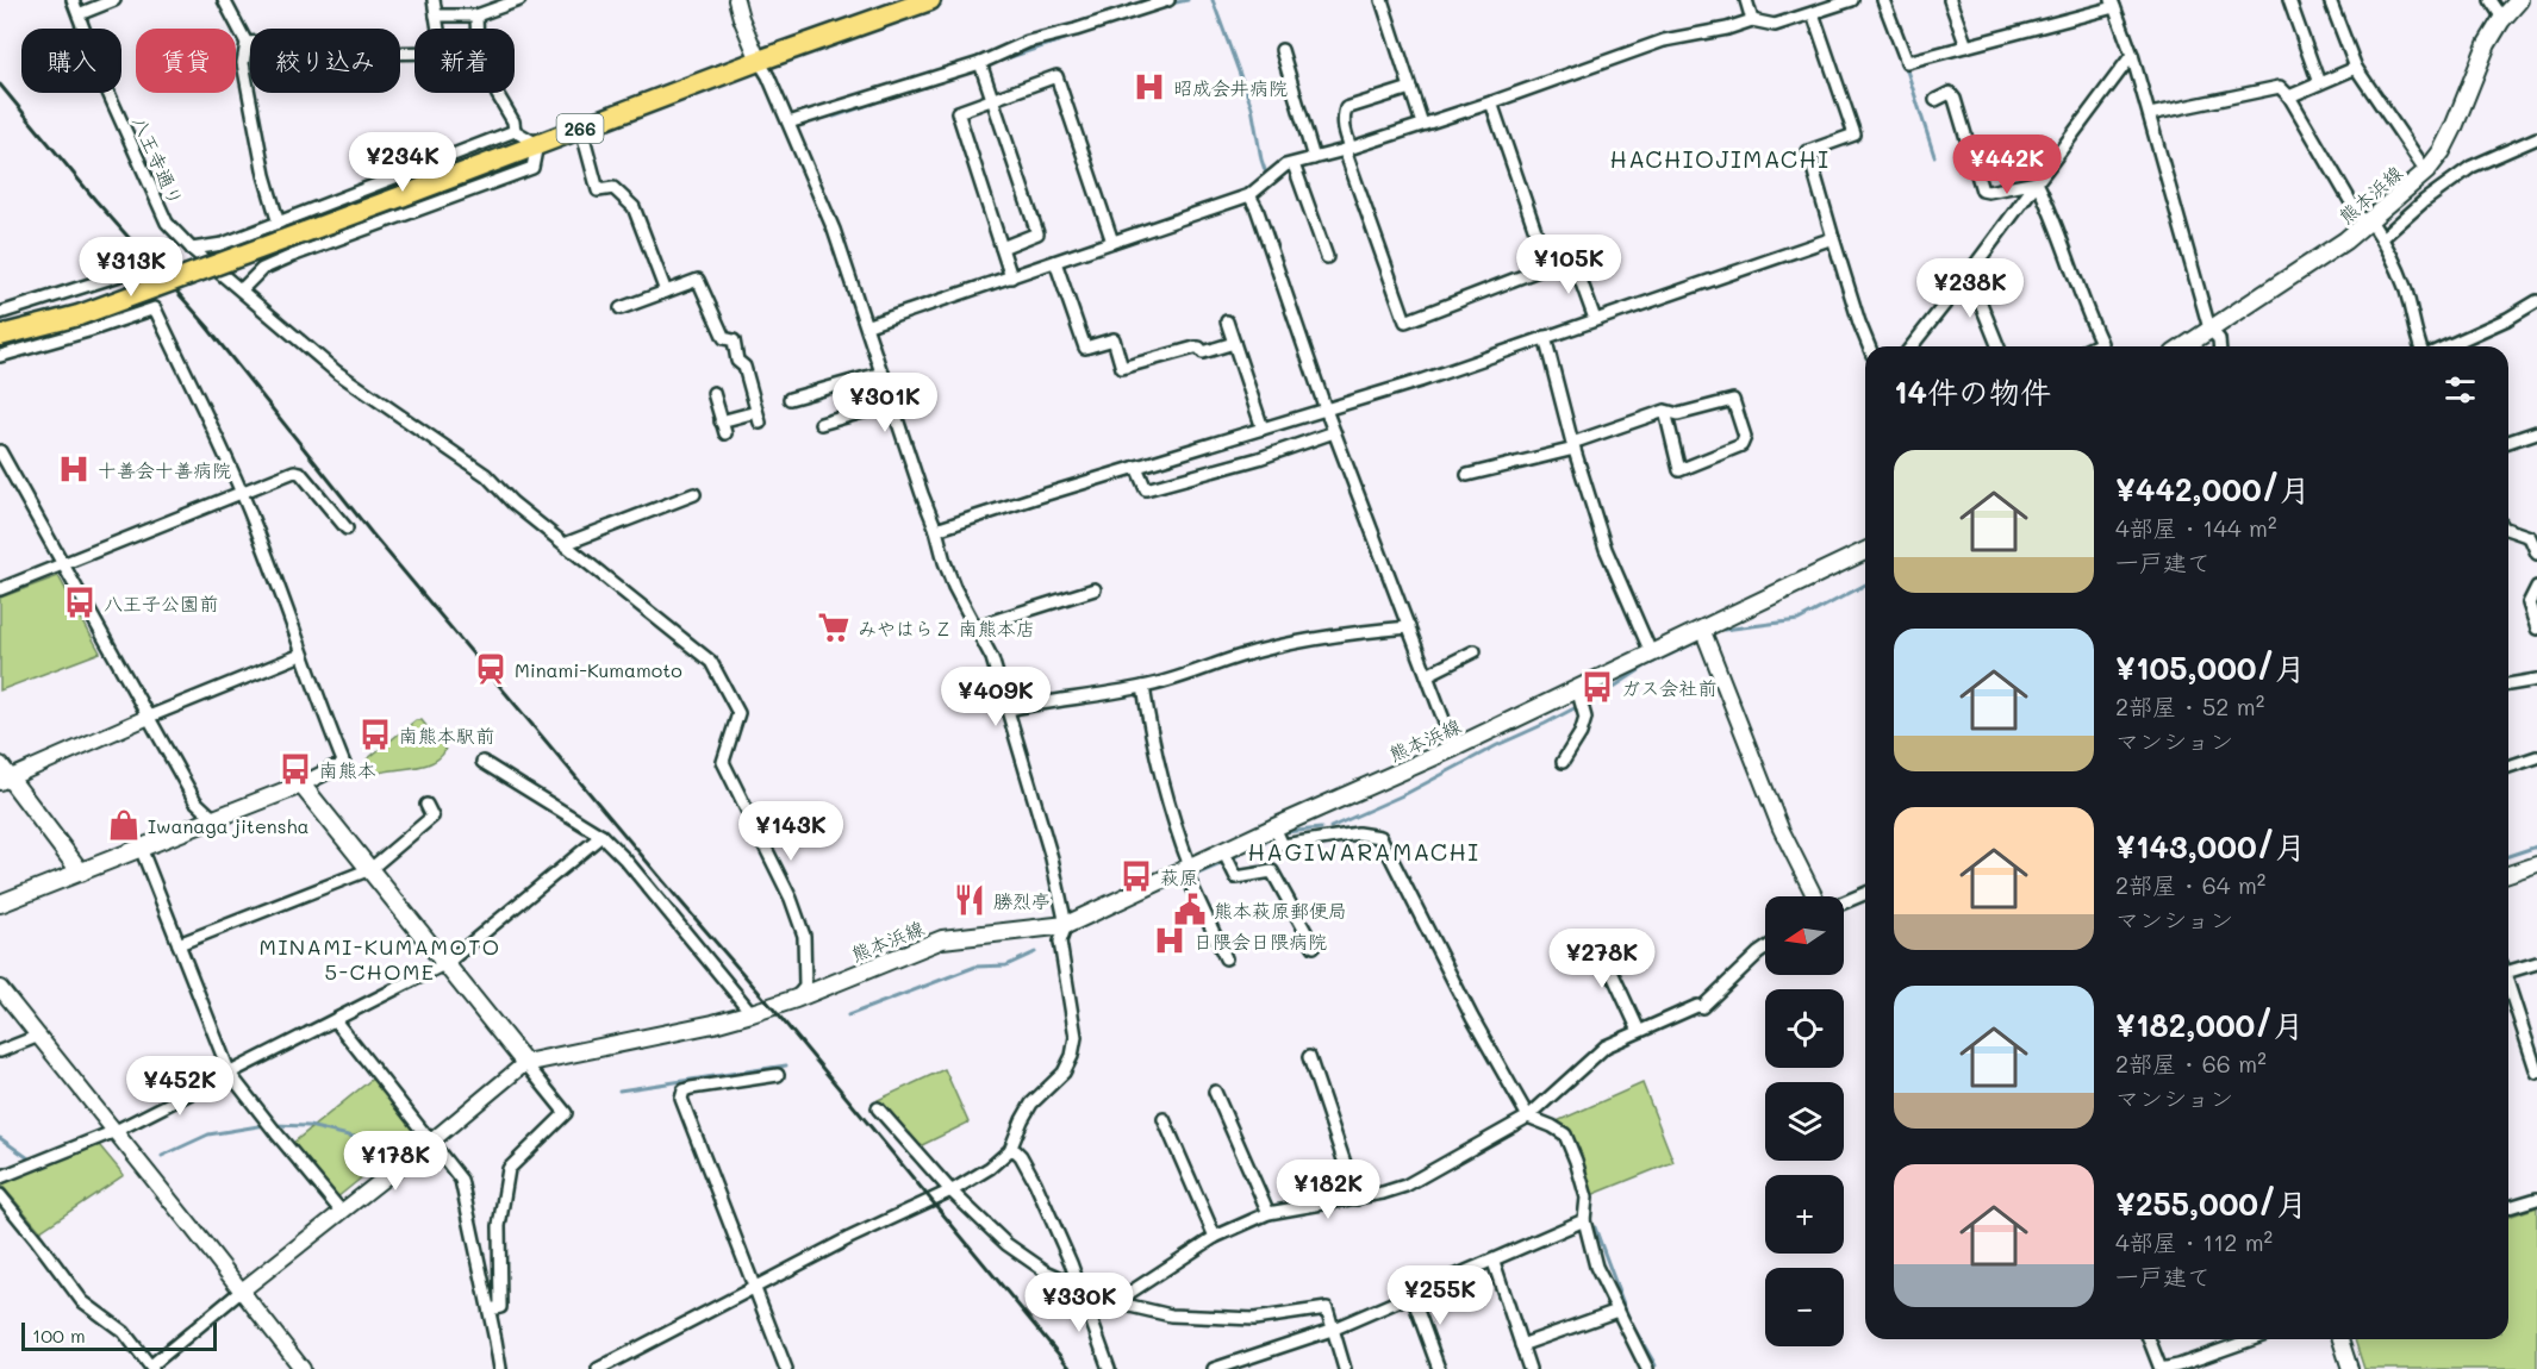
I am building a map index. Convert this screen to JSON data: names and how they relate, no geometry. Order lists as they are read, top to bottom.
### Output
{
  "streets": {
    "highway": ["266"],
    "main road": ["熊本浜線"],
    "street": ["八王寺通り"]
  },
  "crossings": [
    ["八王寺通り", "熊本浜線"]
  ],
  "districts": ["HACHIOJIMACHI", "HAGIWARAMACHI", "MINAMI-KUMAMOTO 5-CHOME"],
  "places": {
    "hospital": ["昭成会井病院", "十善会十善病院", "日隈会日隈病院"],
    "bus stop": [
      "八王子公園前",
      "ガス会社前",
      "南熊本駅前",
      "南熊本",
      "萩原"
    ],
    "supermarket": ["みやはらＺ 南熊本店"],
    "station": ["Minami-Kumamoto"],
    "shop": ["Iwanaga jitensha"],
    "restaurant": ["勝烈亭"],
    "public building": ["熊本萩原郵便局"]
  },
  "scale_bar": "100 m",
  "north": "left",
  "page": {
    "chip": [
      "購入",
      "賃貸",
      "絞り込み",
      "新着"
    ],
    "price": [
      "¥234K",
      "¥442K",
      "¥105K",
      "¥313K",
      "¥238K",
      "¥301K",
      "¥409K",
      "¥143K",
      "¥278K",
      "¥452K",
      "¥178K",
      "¥182K",
      "¥255K",
      "¥330K"
    ],
    "heading": "14件の物件",
    "list": [
      {
        "name": "¥442,000/月",
        "note": "4部屋 · 144 m² · 一戸建て"
      },
      {
        "name": "¥105,000/月",
        "note": "2部屋 · 52 m² · マンション"
      },
      {
        "name": "¥143,000/月",
        "note": "2部屋 · 64 m² · マンション"
      },
      {
        "name": "¥182,000/月",
        "note": "2部屋 · 66 m² · マンション"
      },
      {
        "name": "¥255,000/月",
        "note": "4部屋 · 112 m² · 一戸建て"
      }
    ],
    "map_buttons": ["+", "−"],
    "scale": "100 m"
  }
}
